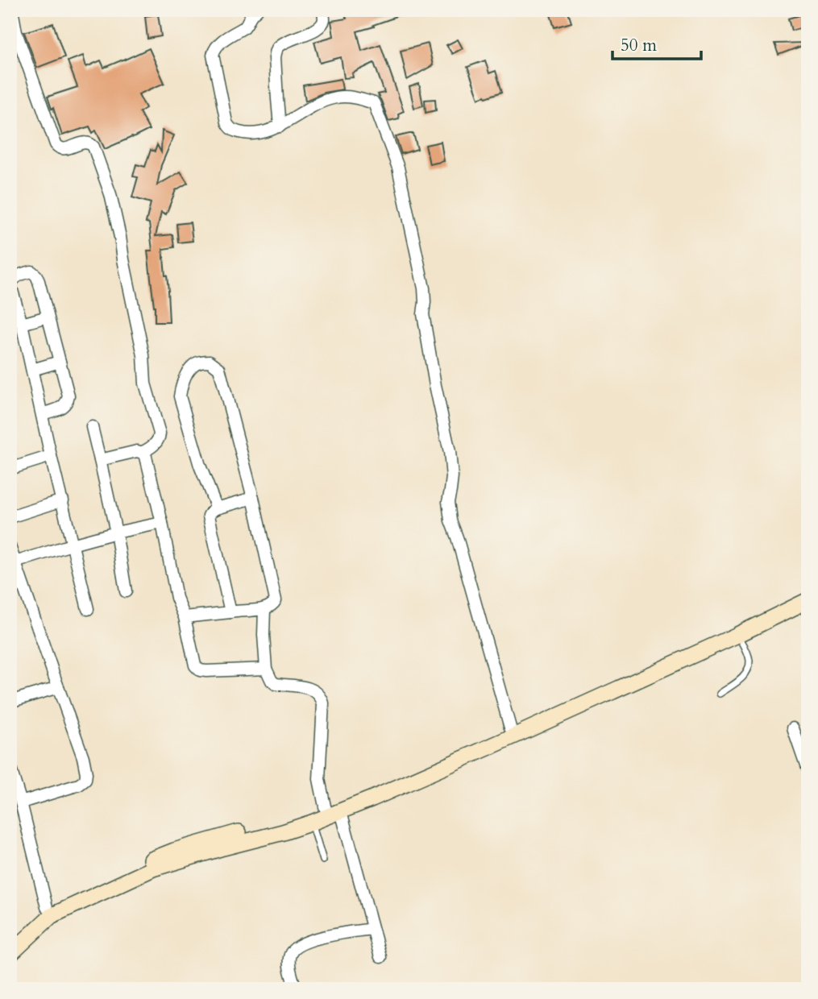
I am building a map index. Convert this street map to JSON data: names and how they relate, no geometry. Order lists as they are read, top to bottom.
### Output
{
  "scale_bar": "50 m"
}
